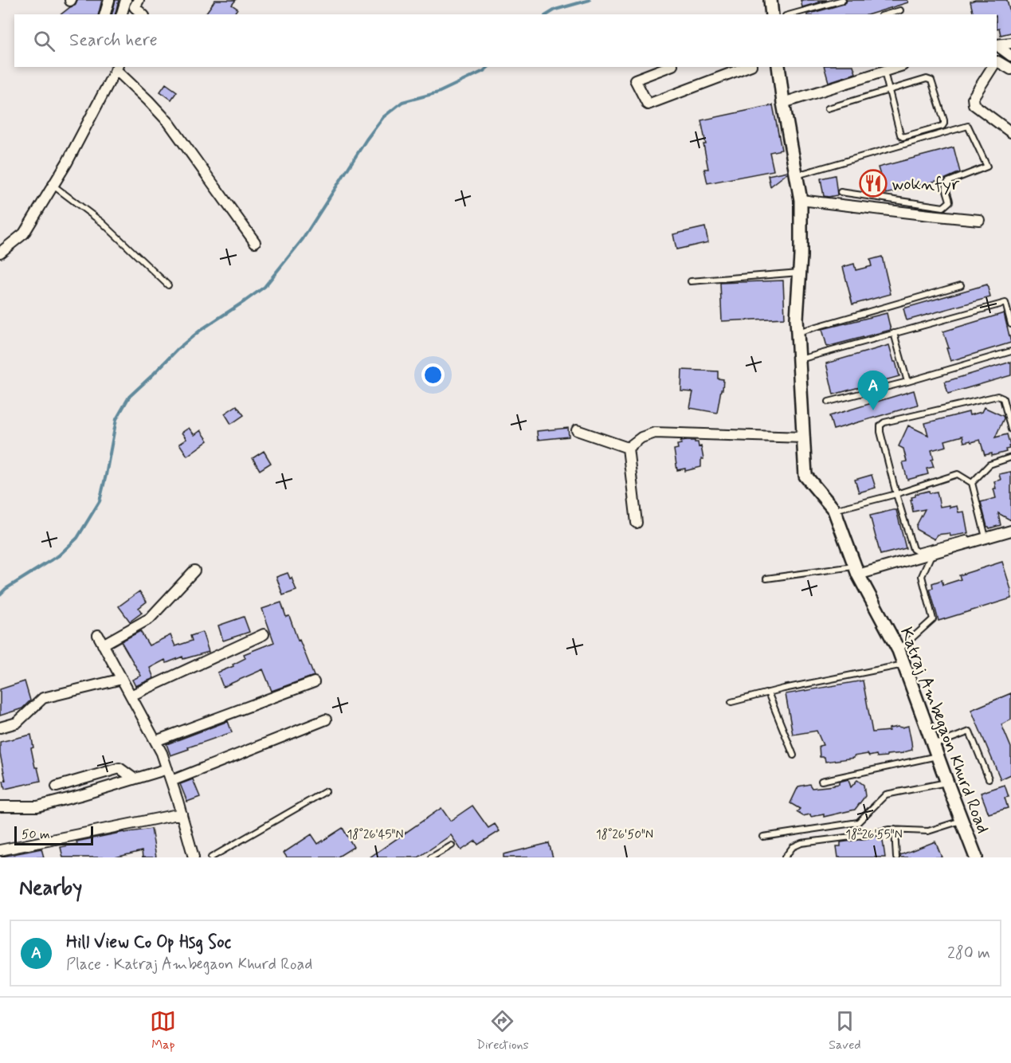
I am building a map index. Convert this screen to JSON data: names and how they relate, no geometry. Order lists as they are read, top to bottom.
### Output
{
  "streets": {
    "street": ["Katraj Ambegaon Khurd Road"]
  },
  "places": {
    "restaurant": ["woknfyr"]
  },
  "scale_bar": "50 m",
  "page": {
    "search": "Search here",
    "pins": "A",
    "scale": "50 m",
    "heading": "Nearby",
    "list": [
      {
        "mark": "A",
        "name": "Hill View Co Op Hsg Soc",
        "note": "Place · Katraj Ambegaon Khurd Road",
        "value": "280 m"
      }
    ],
    "nav": ["Map", "Directions", "Saved"]
  },
  "coordinates": ["18°26'45\"N", "18°26'50\"N", "18°26'55\"N"]
}
